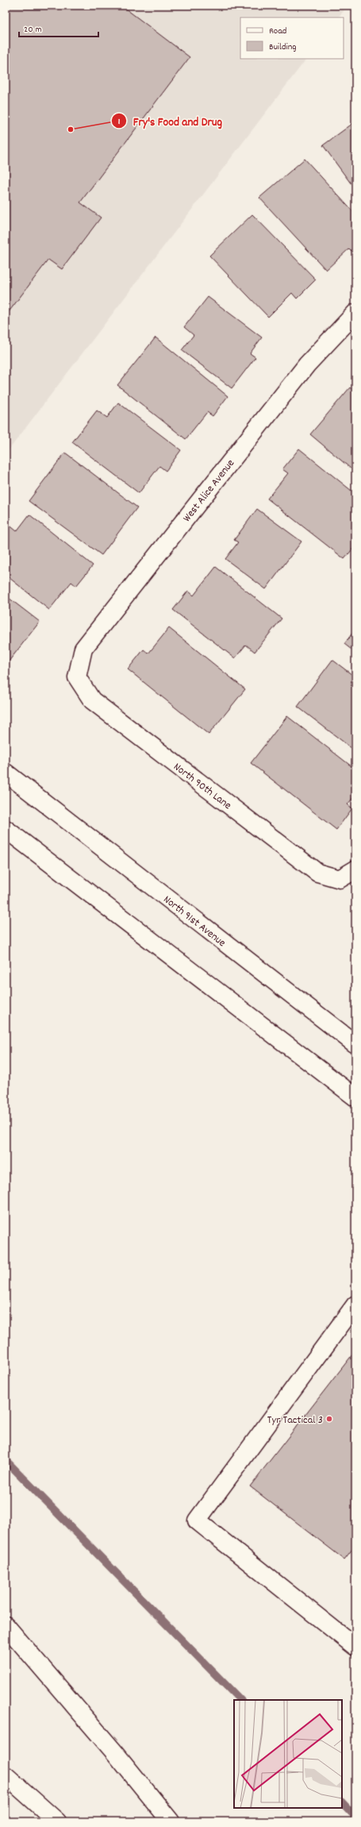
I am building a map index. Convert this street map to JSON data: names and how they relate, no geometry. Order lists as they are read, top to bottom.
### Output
{
  "streets": {
    "main road": ["West Alice Avenue", "North 90th Lane", "North 91st Avenue"]
  },
  "crossings": [
    ["West Alice Avenue", "North 90th Lane"]
  ],
  "places": ["Fry's Food and Drug", "Tyr Tactical 3"],
  "legend": ["Road", "Building"],
  "scale_bar": "20 m"
}
